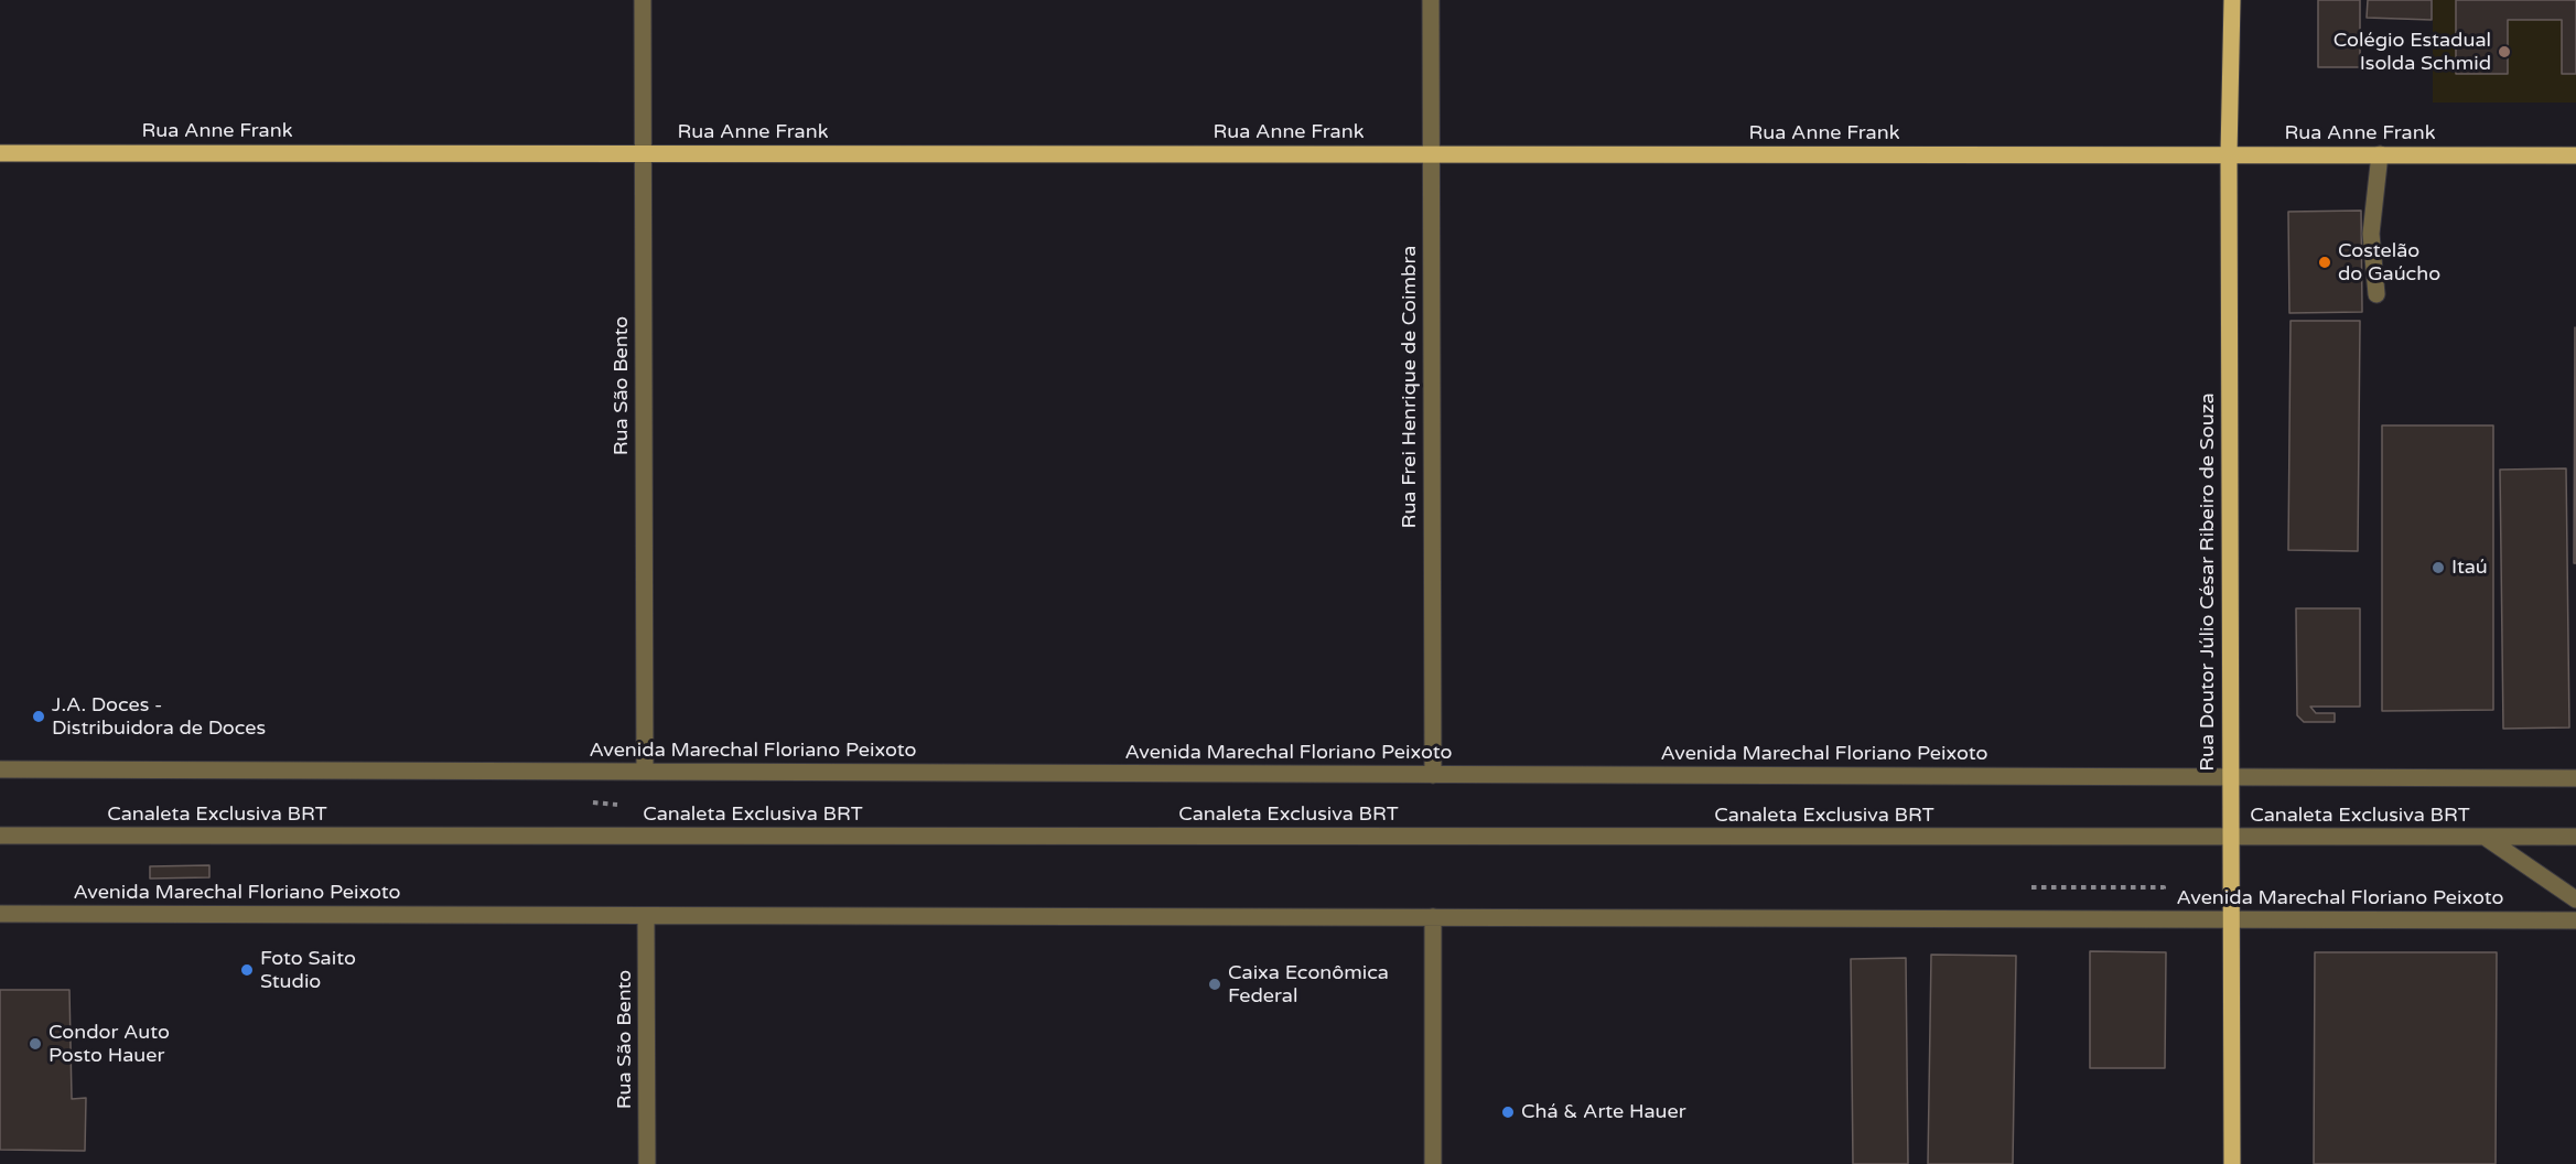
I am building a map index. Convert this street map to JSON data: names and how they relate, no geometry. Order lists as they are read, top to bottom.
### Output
{
  "streets": {
    "main road": ["Rua Anne Frank", "Rua Doutor Júlio César Ribeiro de Souza"],
    "street": [
      "Rua São Bento",
      "Rua Frei Henrique de Coimbra",
      "Avenida Marechal Floriano Peixoto",
      "Canaleta Exclusiva BRT"
    ]
  },
  "crossings": [
    ["Rua Anne Frank", "Rua São Bento"],
    ["Rua Anne Frank", "Rua Frei Henrique de Coimbra"],
    ["Rua Anne Frank", "Rua Doutor Júlio César Ribeiro de Souza"],
    ["Rua São Bento", "Avenida Marechal Floriano Peixoto"],
    ["Rua Frei Henrique de Coimbra", "Avenida Marechal Floriano Peixoto"],
    ["Rua Doutor Júlio César Ribeiro de Souza", "Avenida Marechal Floriano Peixoto"],
    ["Rua Doutor Júlio César Ribeiro de Souza", "Canaleta Exclusiva BRT"]
  ],
  "places": [
    "Colégio Estadual Isolda Schmid",
    "Costelão do Gaúcho",
    "Itaú",
    "J.A. Doces - Distribuidora de Doces",
    "Foto Saito Studio",
    "Caixa Econômica Federal",
    "Condor Auto Posto Hauer",
    "Chá & Arte Hauer"
  ]
}
